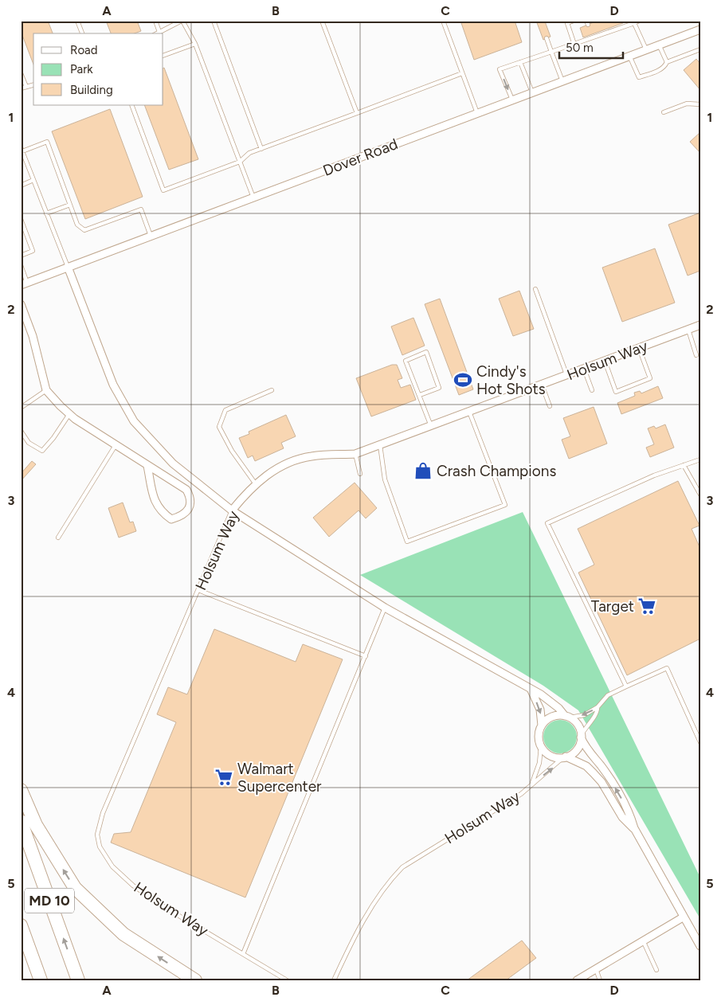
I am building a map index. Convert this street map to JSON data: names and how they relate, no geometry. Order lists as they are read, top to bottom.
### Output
{
  "streets": {
    "highway": ["MD 10"],
    "street": ["Dover Road", "Holsum Way"]
  },
  "places": {
    "sports": ["Cindy's Hot Shots"],
    "shop": ["Crash Champions"],
    "supermarket": ["Target", "Walmart Supercenter"]
  },
  "legend": ["Road", "Park", "Building"],
  "scale_bar": "50 m",
  "grid": {
    "columns": [
      "A",
      "B",
      "C",
      "D"
    ],
    "rows": [
      "1",
      "2",
      "3",
      "4",
      "5"
    ]
  }
}
